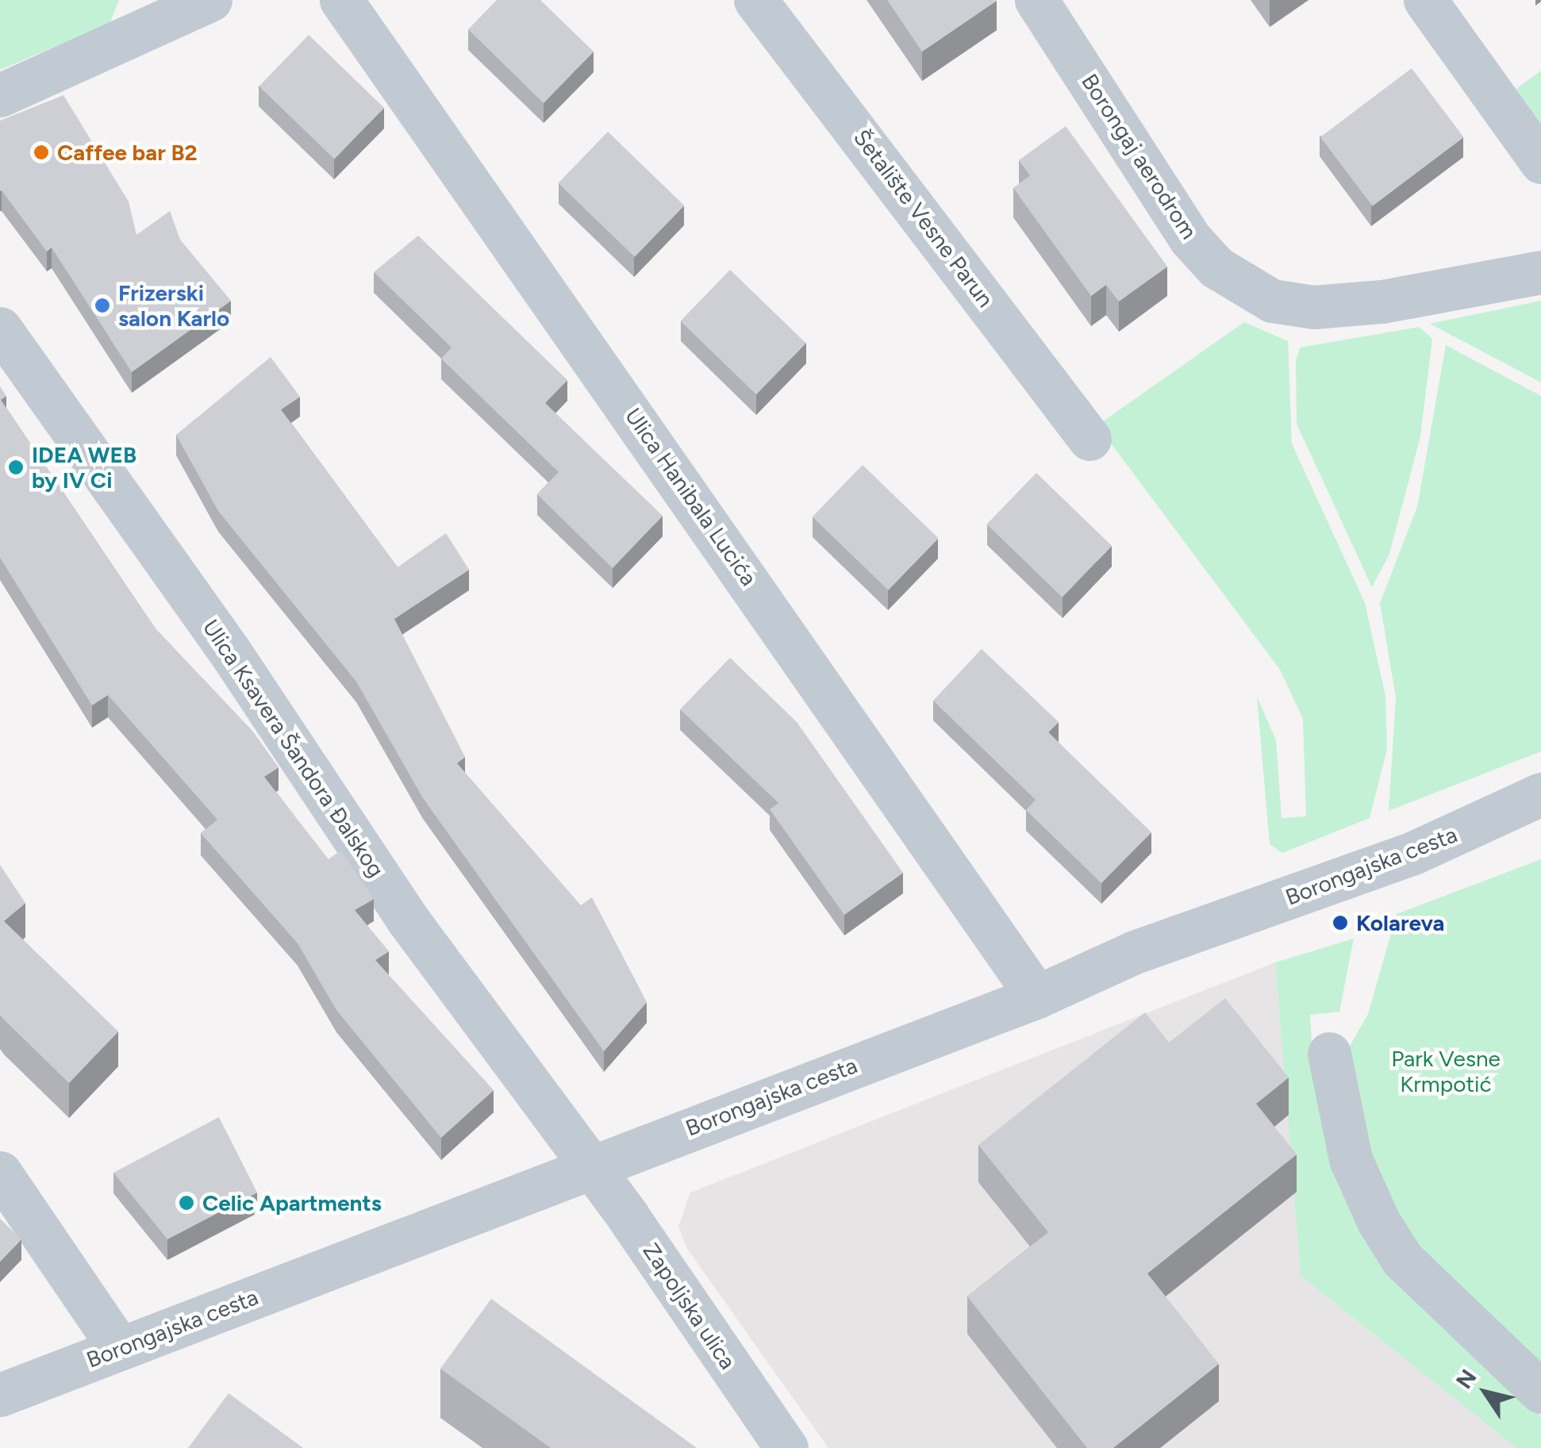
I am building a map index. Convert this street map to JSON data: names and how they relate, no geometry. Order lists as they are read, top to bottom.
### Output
{
  "streets": {
    "street": [
      "Borongaj aerodrom",
      "Šetalište Vesne Parun",
      "Ulica Hanibala Lucića",
      "Ulica Ksavera Šandora Đalskog",
      "Borongajska cesta",
      "Zapoljska ulica"
    ]
  },
  "crossings": [
    ["Ulica Hanibala Lucića", "Borongajska cesta"],
    ["Ulica Ksavera Šandora Đalskog", "Borongajska cesta"],
    ["Ulica Ksavera Šandora Đalskog", "Zapoljska ulica"],
    ["Borongajska cesta", "Zapoljska ulica"]
  ],
  "parks": ["Park Vesne Krmpotić"],
  "places": [
    "Caffee bar B2",
    "Frizerski salon Karlo",
    "IDEA WEB by IV Ci",
    "Kolareva",
    "Celic Apartments"
  ],
  "north": "top left"
}
